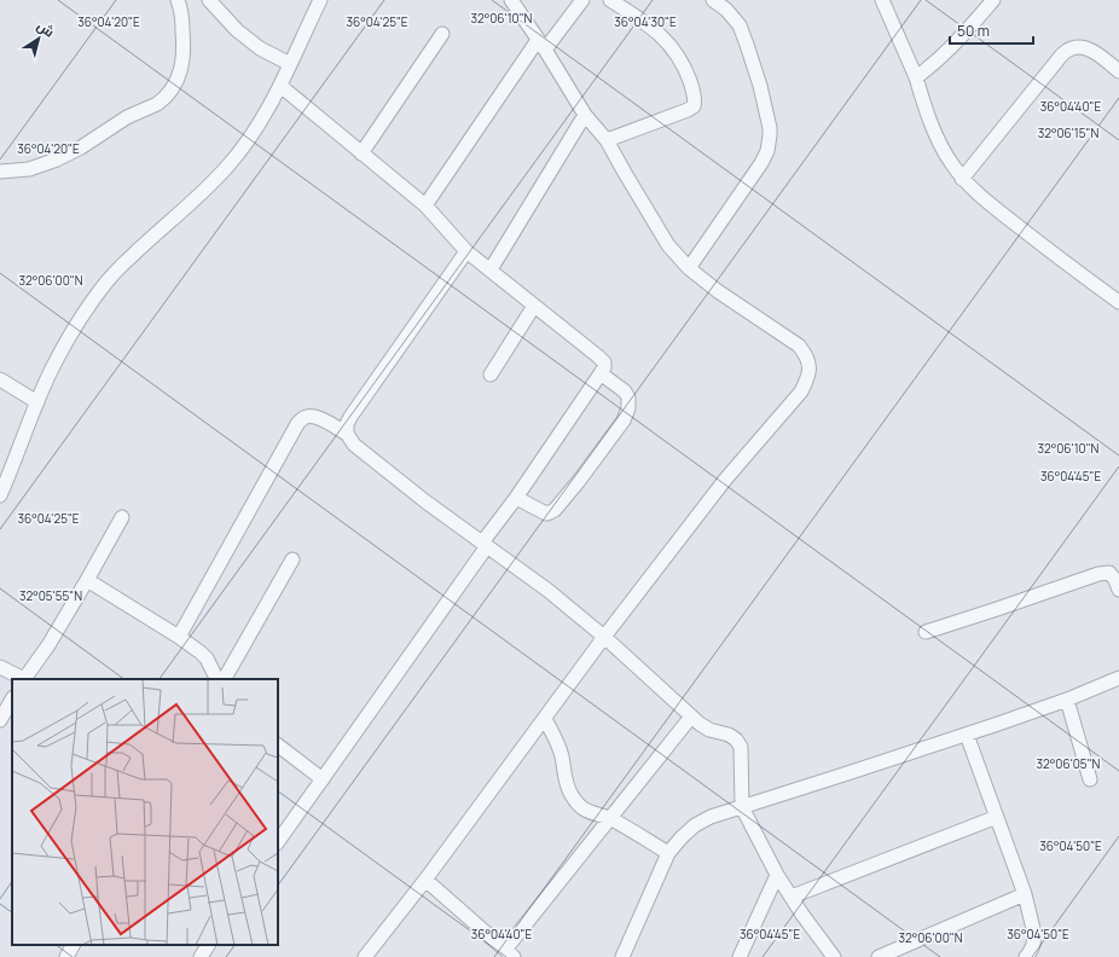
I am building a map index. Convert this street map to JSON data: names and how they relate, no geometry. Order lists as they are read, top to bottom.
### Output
{
  "scale_bar": "50 m",
  "north": "top right",
  "coordinates": [
    "32°06'10\"N",
    "36°04'20\"E",
    "36°04'25\"E",
    "36°04'30\"E",
    "36°04'40\"E",
    "32°06'15\"N",
    "32°06'00\"N",
    "36°04'45\"E",
    "32°05'55\"N",
    "32°06'05\"N",
    "36°04'50\"E"
  ]
}
